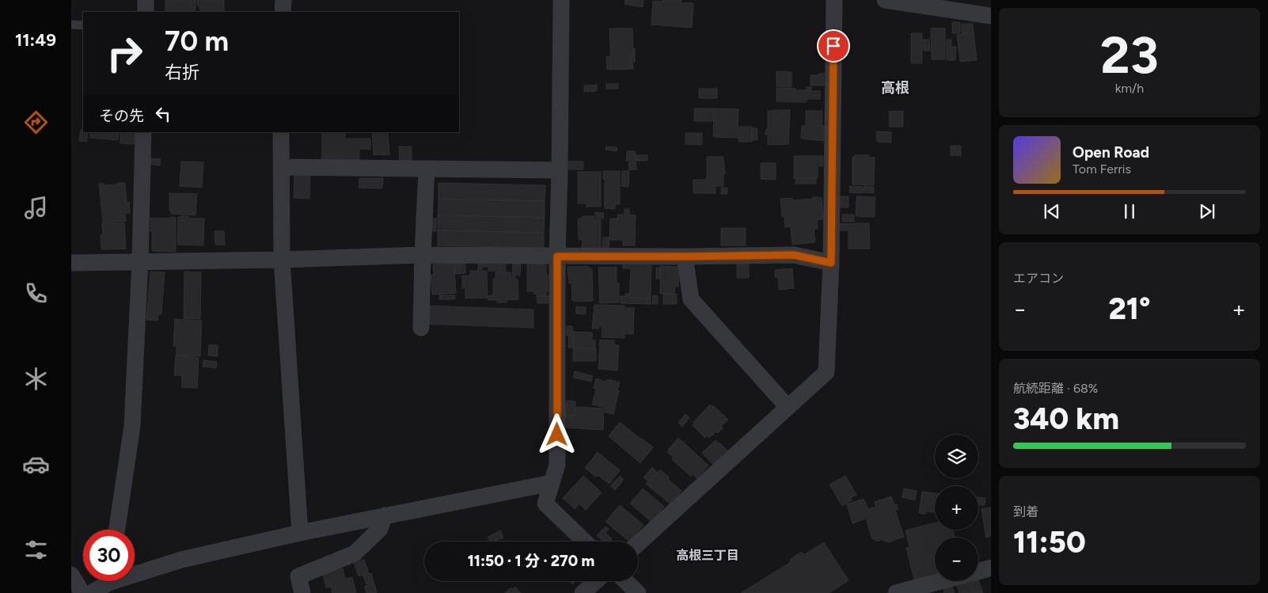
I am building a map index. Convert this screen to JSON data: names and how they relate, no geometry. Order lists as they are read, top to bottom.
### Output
{
  "districts": ["高根", "高根三丁目"],
  "page": {
    "tabs": "11:49",
    "tile": [
      ["23", "km/h"],
      "エアコン",
      ["航続距離 · 68%", "340 km"],
      ["到着", "11:50"]
    ],
    "turn": ["70 m", "右折"],
    "then": "その先",
    "song": ["Open Road", "Tom Ferris"],
    "heat": ["−", "21°", "+"],
    "map_buttons": ["+", "−"],
    "limit": "30",
    "trip": "11:50 · 1 分 · 270 m"
  }
}
